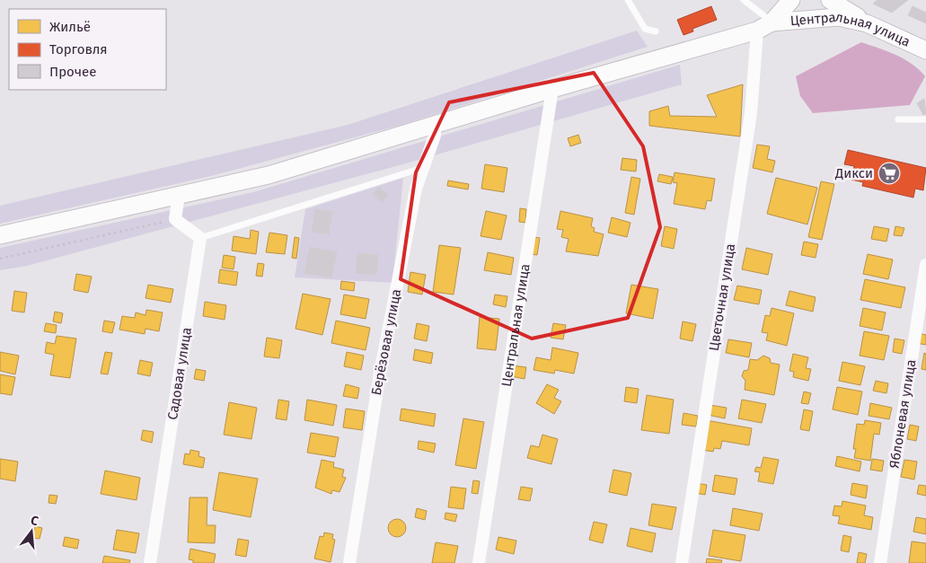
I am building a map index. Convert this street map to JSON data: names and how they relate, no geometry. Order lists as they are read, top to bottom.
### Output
{
  "streets": {
    "street": [
      "Центральная улица",
      "Цветочная улица",
      "Берёзовая улица",
      "Садовая улица",
      "Яблоневая улица"
    ]
  },
  "crossings": [
    ["Центральная улица", "Цветочная улица"],
    ["Центральная улица", "Берёзовая улица"]
  ],
  "places": {
    "supermarket": ["Дикси"]
  },
  "legend": ["Жильё", "Торговля", "Прочее"],
  "north": "top"
}
